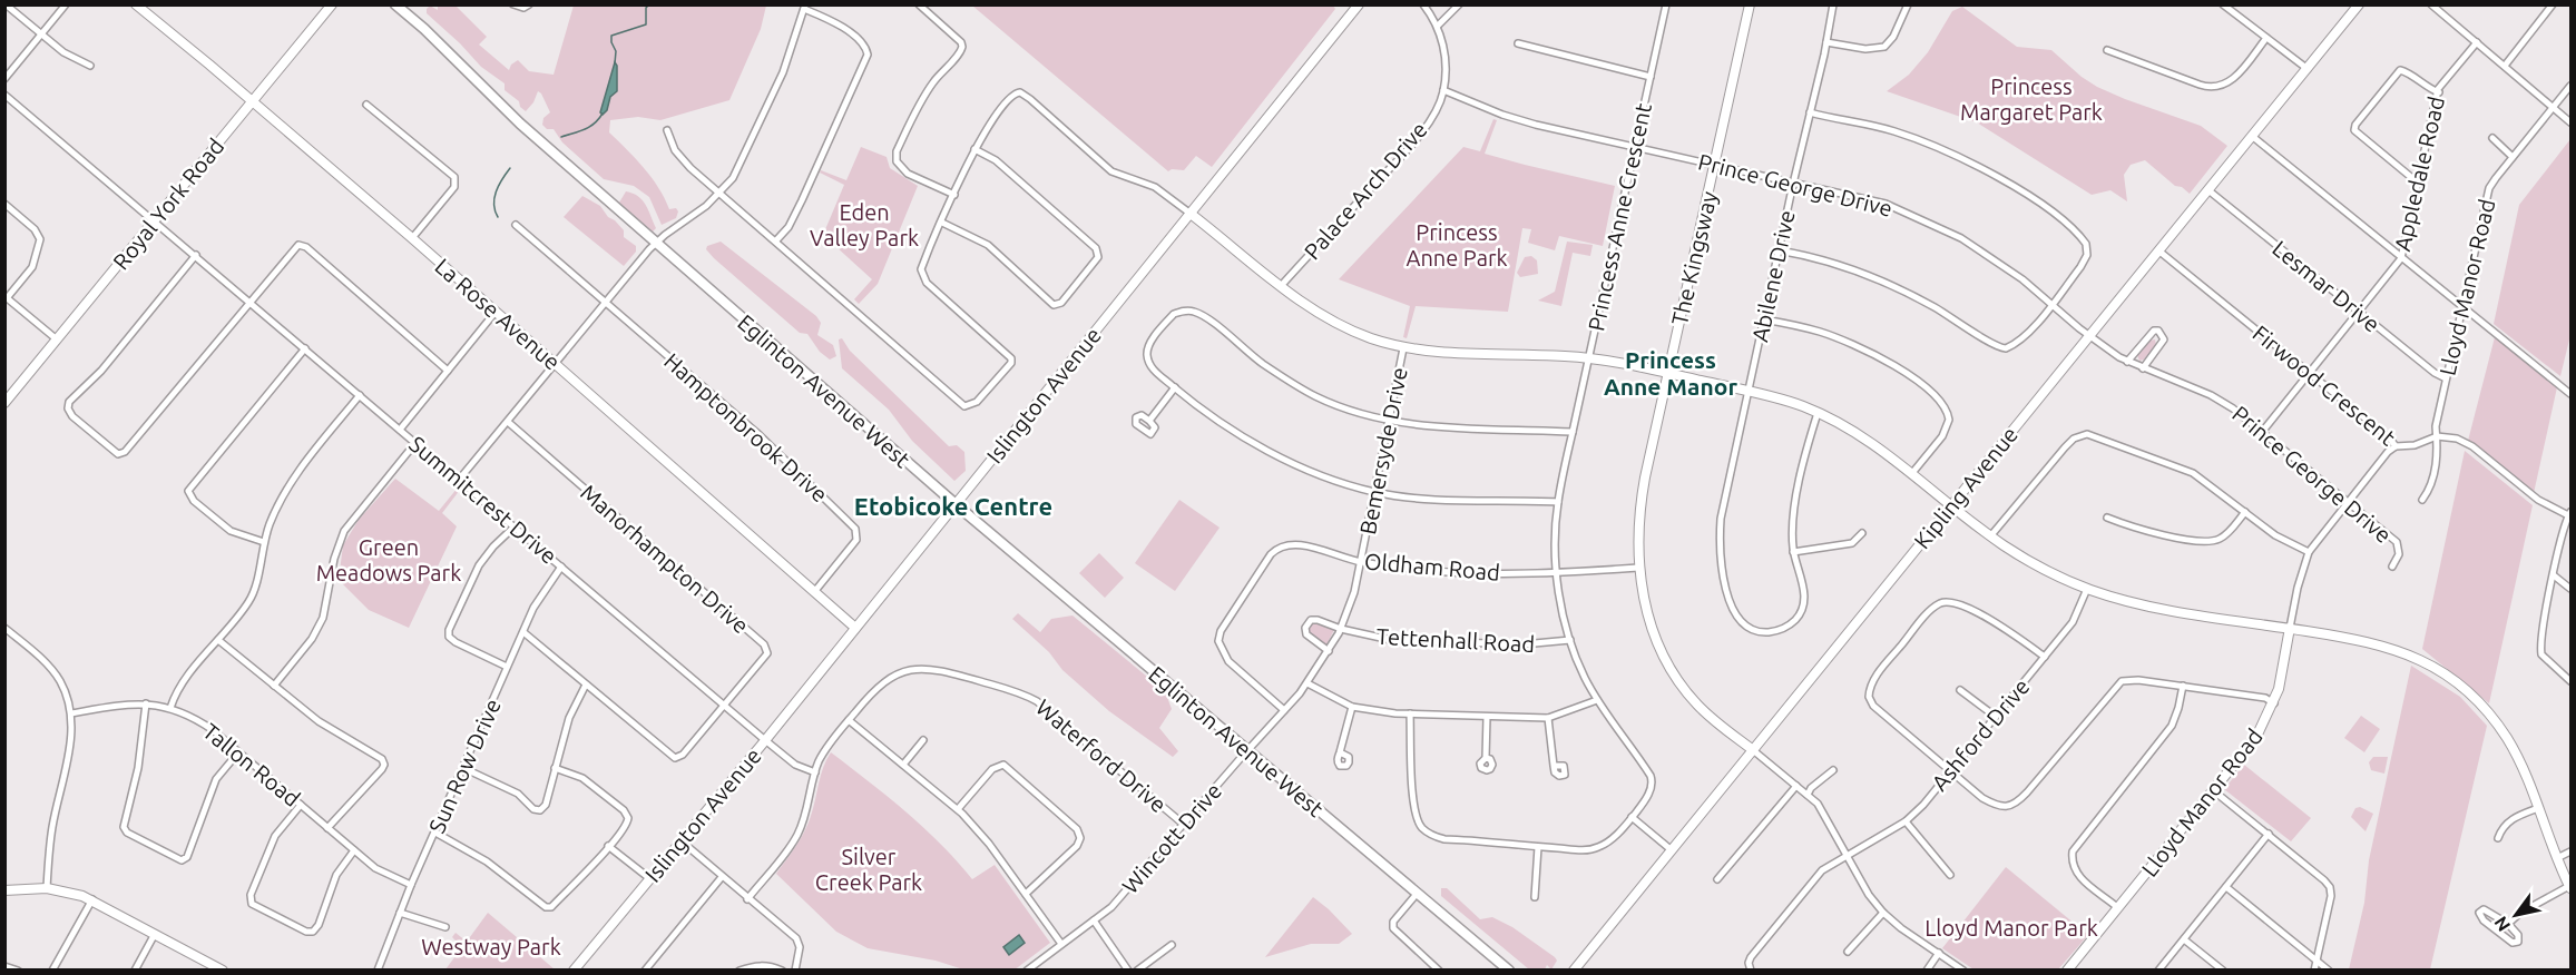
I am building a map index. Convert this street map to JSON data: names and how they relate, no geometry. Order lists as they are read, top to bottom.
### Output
{
  "streets": {
    "main road": ["Eglinton Avenue West"],
    "street": [
      "Appledale Road",
      "Prince George Drive",
      "Palace Arch Drive",
      "Royal York Road",
      "Princess Anne Crescent",
      "The Kingsway",
      "Abilene Drive",
      "Lesmar Drive",
      "Lloyd Manor Road",
      "La Rose Avenue",
      "Firwood Crescent",
      "Islington Avenue",
      "Hamptonbrook Drive",
      "Bemersyde Drive",
      "Kipling Avenue",
      "Summitcrest Drive",
      "Manorhampton Drive",
      "Oldham Road",
      "Tettenhall Road",
      "Ashford Drive",
      "Waterford Drive",
      "Tallon Road",
      "Sun Row Drive",
      "Wincott Drive"
    ]
  },
  "crossings": [
    ["Appledale Road", "Prince George Drive"],
    ["Appledale Road", "Lesmar Drive"],
    ["Appledale Road", "Firwood Crescent"],
    ["Prince George Drive", "Palace Arch Drive"],
    ["Prince George Drive", "Princess Anne Crescent"],
    ["Prince George Drive", "The Kingsway"],
    ["Prince George Drive", "Abilene Drive"],
    ["Prince George Drive", "Lloyd Manor Road"],
    ["Prince George Drive", "Kipling Avenue"],
    ["Royal York Road", "La Rose Avenue"],
    ["Royal York Road", "Summitcrest Drive"],
    ["Princess Anne Crescent", "Oldham Road"],
    ["Princess Anne Crescent", "Tettenhall Road"],
    ["The Kingsway", "Kipling Avenue"],
    ["The Kingsway", "Oldham Road"],
    ["Lesmar Drive", "Lloyd Manor Road"],
    ["Lesmar Drive", "Kipling Avenue"],
    ["Lloyd Manor Road", "Firwood Crescent"],
    ["La Rose Avenue", "Islington Avenue"],
    ["La Rose Avenue", "Hamptonbrook Drive"],
    ["Firwood Crescent", "Kipling Avenue"],
    ["Eglinton Avenue West", "Islington Avenue"],
    ["Eglinton Avenue West", "Bemersyde Drive"],
    ["Eglinton Avenue West", "Wincott Drive"],
    ["Islington Avenue", "Summitcrest Drive"],
    ["Bemersyde Drive", "Oldham Road"],
    ["Bemersyde Drive", "Tettenhall Road"],
    ["Bemersyde Drive", "Wincott Drive"],
    ["Summitcrest Drive", "Manorhampton Drive"],
    ["Summitcrest Drive", "Waterford Drive"],
    ["Summitcrest Drive", "Sun Row Drive"],
    ["Waterford Drive", "Wincott Drive"],
    ["Tallon Road", "Sun Row Drive"]
  ],
  "districts": ["Princess Anne Manor", "Etobicoke Centre"],
  "parks": [
    "Princess Margaret Park",
    "Eden Valley Park",
    "Princess Anne Park",
    "Green Meadows Park",
    "Silver Creek Park",
    "Lloyd Manor Park",
    "Westway Park"
  ],
  "north": "bottom left"
}
